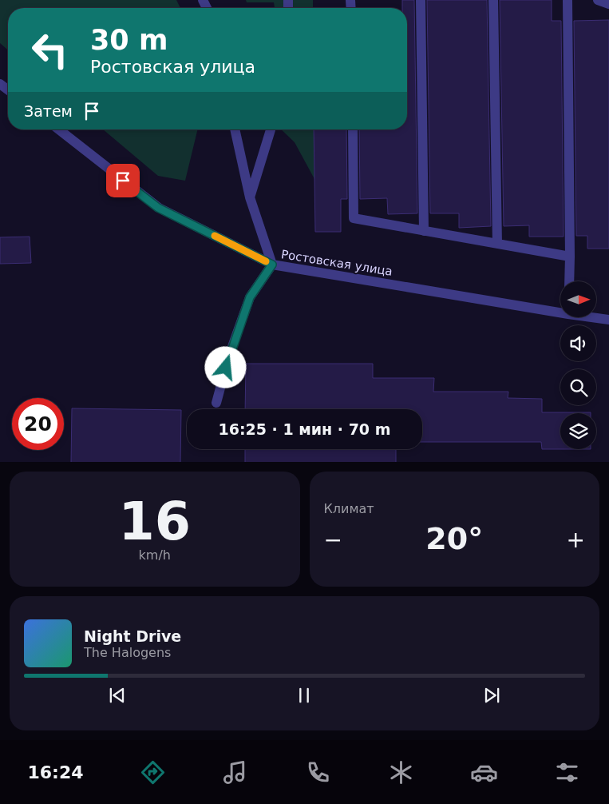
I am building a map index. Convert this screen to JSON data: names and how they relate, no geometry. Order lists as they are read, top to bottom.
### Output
{
  "streets": {
    "street": ["Ростовская улица"]
  },
  "north": "right",
  "page": {
    "turn": ["30 m", "Ростовская улица"],
    "then": "Затем",
    "limit": "20",
    "trip": "16:25 · 1 мин · 70 m",
    "tile": [
      ["16", "km/h"],
      "Климат"
    ],
    "heat": ["−", "20°", "+"],
    "song": ["Night Drive", "The Halogens"],
    "tabs": "16:24"
  }
}
